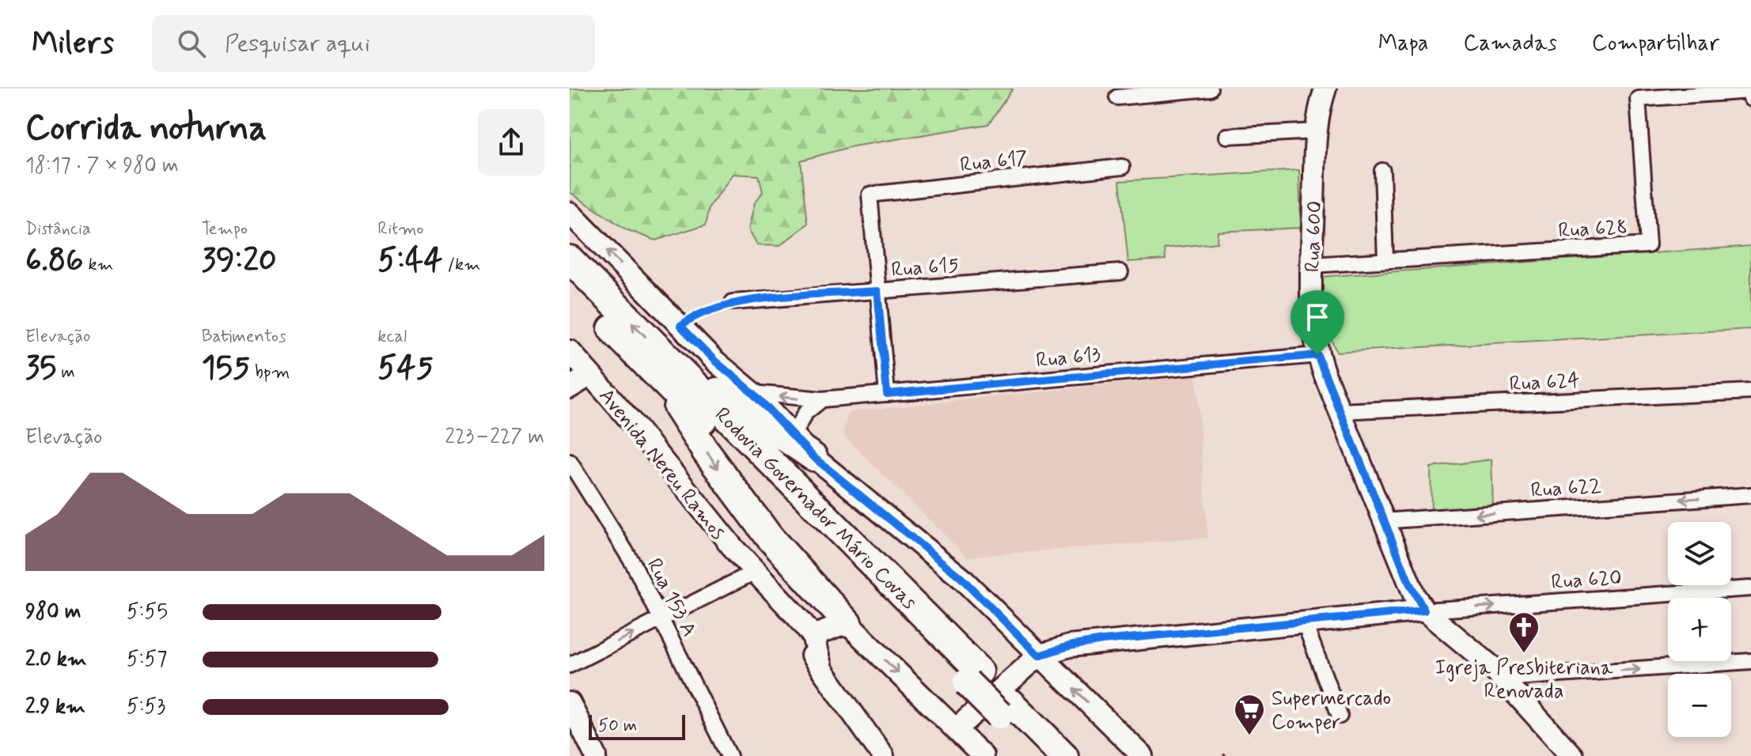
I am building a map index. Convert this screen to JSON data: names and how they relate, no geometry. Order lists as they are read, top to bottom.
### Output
{
  "streets": {
    "highway": ["Rodovia Governador Mário Covas"],
    "main road": ["Rua 600", "Avenida Nereu Ramos"],
    "street": [
      "Rua 617",
      "Rua 628",
      "Rua 615",
      "Rua 613",
      "Rua 624",
      "Rua 622",
      "Rua 620",
      "Rua 153 A"
    ]
  },
  "crossings": [
    ["Rua 617", "Rua 615"],
    ["Rua 628", "Rua 600"],
    ["Rua 600", "Rua 613"],
    ["Rua 600", "Rua 624"],
    ["Rua 600", "Rua 622"],
    ["Rua 600", "Rua 620"]
  ],
  "one_way": ["Rua 622"],
  "places": {
    "church": ["Igreja Presbiteriana Renovada"],
    "supermarket": ["Supermercado Comper"]
  },
  "scale_bar": "50 m",
  "page": {
    "header": "Milers",
    "search": "Pesquisar aqui",
    "nav": ["Mapa", "Camadas", "Compartilhar"],
    "heading": ["Corrida noturna", "18:17 · 7 × 980 m"],
    "stats": [
      ["Distância", "6.86 km"],
      ["Tempo", "39:20"],
      ["Ritmo", "5:44 /km"],
      ["Elevação", "35 m"],
      ["Batimentos", "155 bpm"],
      ["kcal", "545"]
    ],
    "chart": ["Elevação", "223–227 m"],
    "map_buttons": ["+", "−"],
    "list": [
      {
        "name": "980 m",
        "note": "5:55"
      },
      {
        "name": "2.0 km",
        "note": "5:57"
      },
      {
        "name": "2.9 km",
        "note": "5:53"
      }
    ],
    "scale": "50 m"
  }
}
